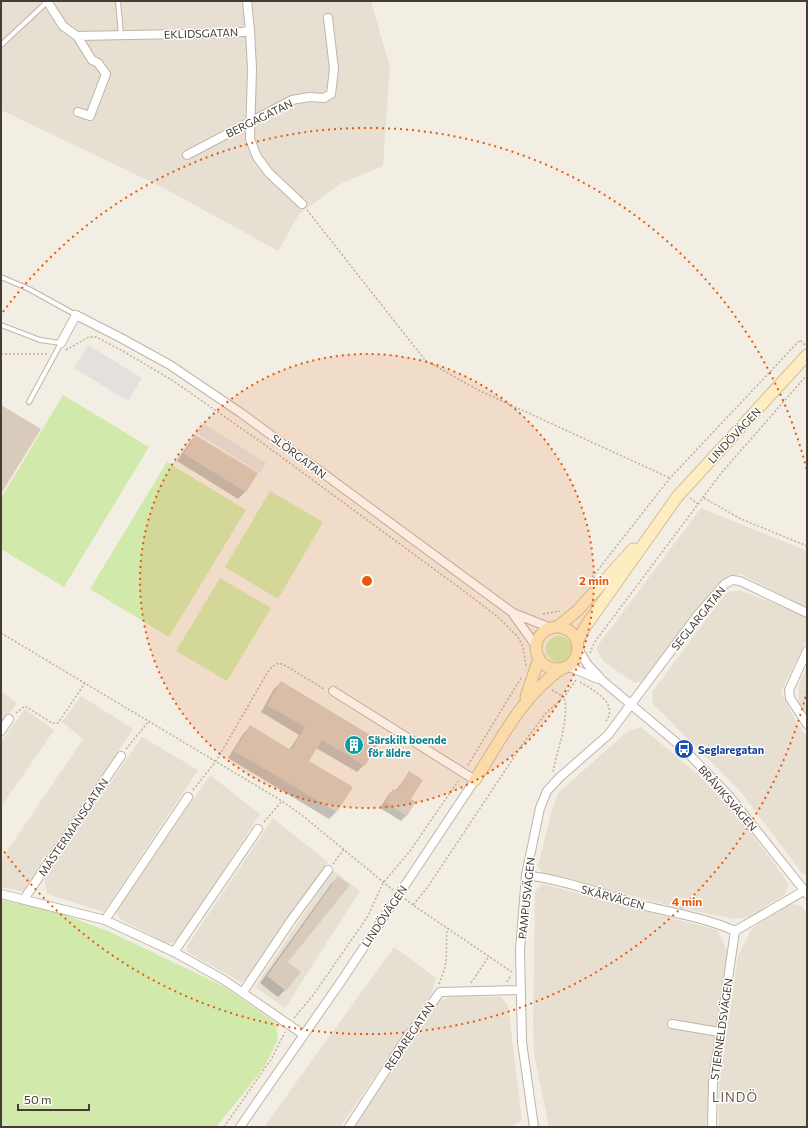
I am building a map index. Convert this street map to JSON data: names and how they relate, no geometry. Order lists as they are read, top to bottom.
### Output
{
  "streets": {
    "main road": ["LINDÖVÄGEN"],
    "street": [
      "EKLIDSGATAN",
      "BERGAGATAN",
      "SLÖRGATAN",
      "SEGLARGATAN",
      "BRÅVIKSVÄGEN",
      "MÄSTERMANSGATAN",
      "SKÅRVÄGEN",
      "PAMPUSVÄGEN",
      "STJERNELDSVÄGEN",
      "REDAREGATAN"
    ]
  },
  "crossings": [
    ["EKLIDSGATAN", "BERGAGATAN"],
    ["LINDÖVÄGEN", "SLÖRGATAN"],
    ["LINDÖVÄGEN", "BRÅVIKSVÄGEN"],
    ["SLÖRGATAN", "BRÅVIKSVÄGEN"],
    ["SEGLARGATAN", "BRÅVIKSVÄGEN"],
    ["SEGLARGATAN", "PAMPUSVÄGEN"],
    ["BRÅVIKSVÄGEN", "PAMPUSVÄGEN"],
    ["SKÅRVÄGEN", "PAMPUSVÄGEN"],
    ["SKÅRVÄGEN", "STJERNELDSVÄGEN"],
    ["PAMPUSVÄGEN", "REDAREGATAN"]
  ],
  "districts": ["LINDÖ"],
  "places": {
    "building": ["Särskilt boende för äldre"],
    "bus stop": ["Seglaregatan"]
  },
  "scale_bar": "50 m",
  "rings": ["2 min", "4 min"]
}
